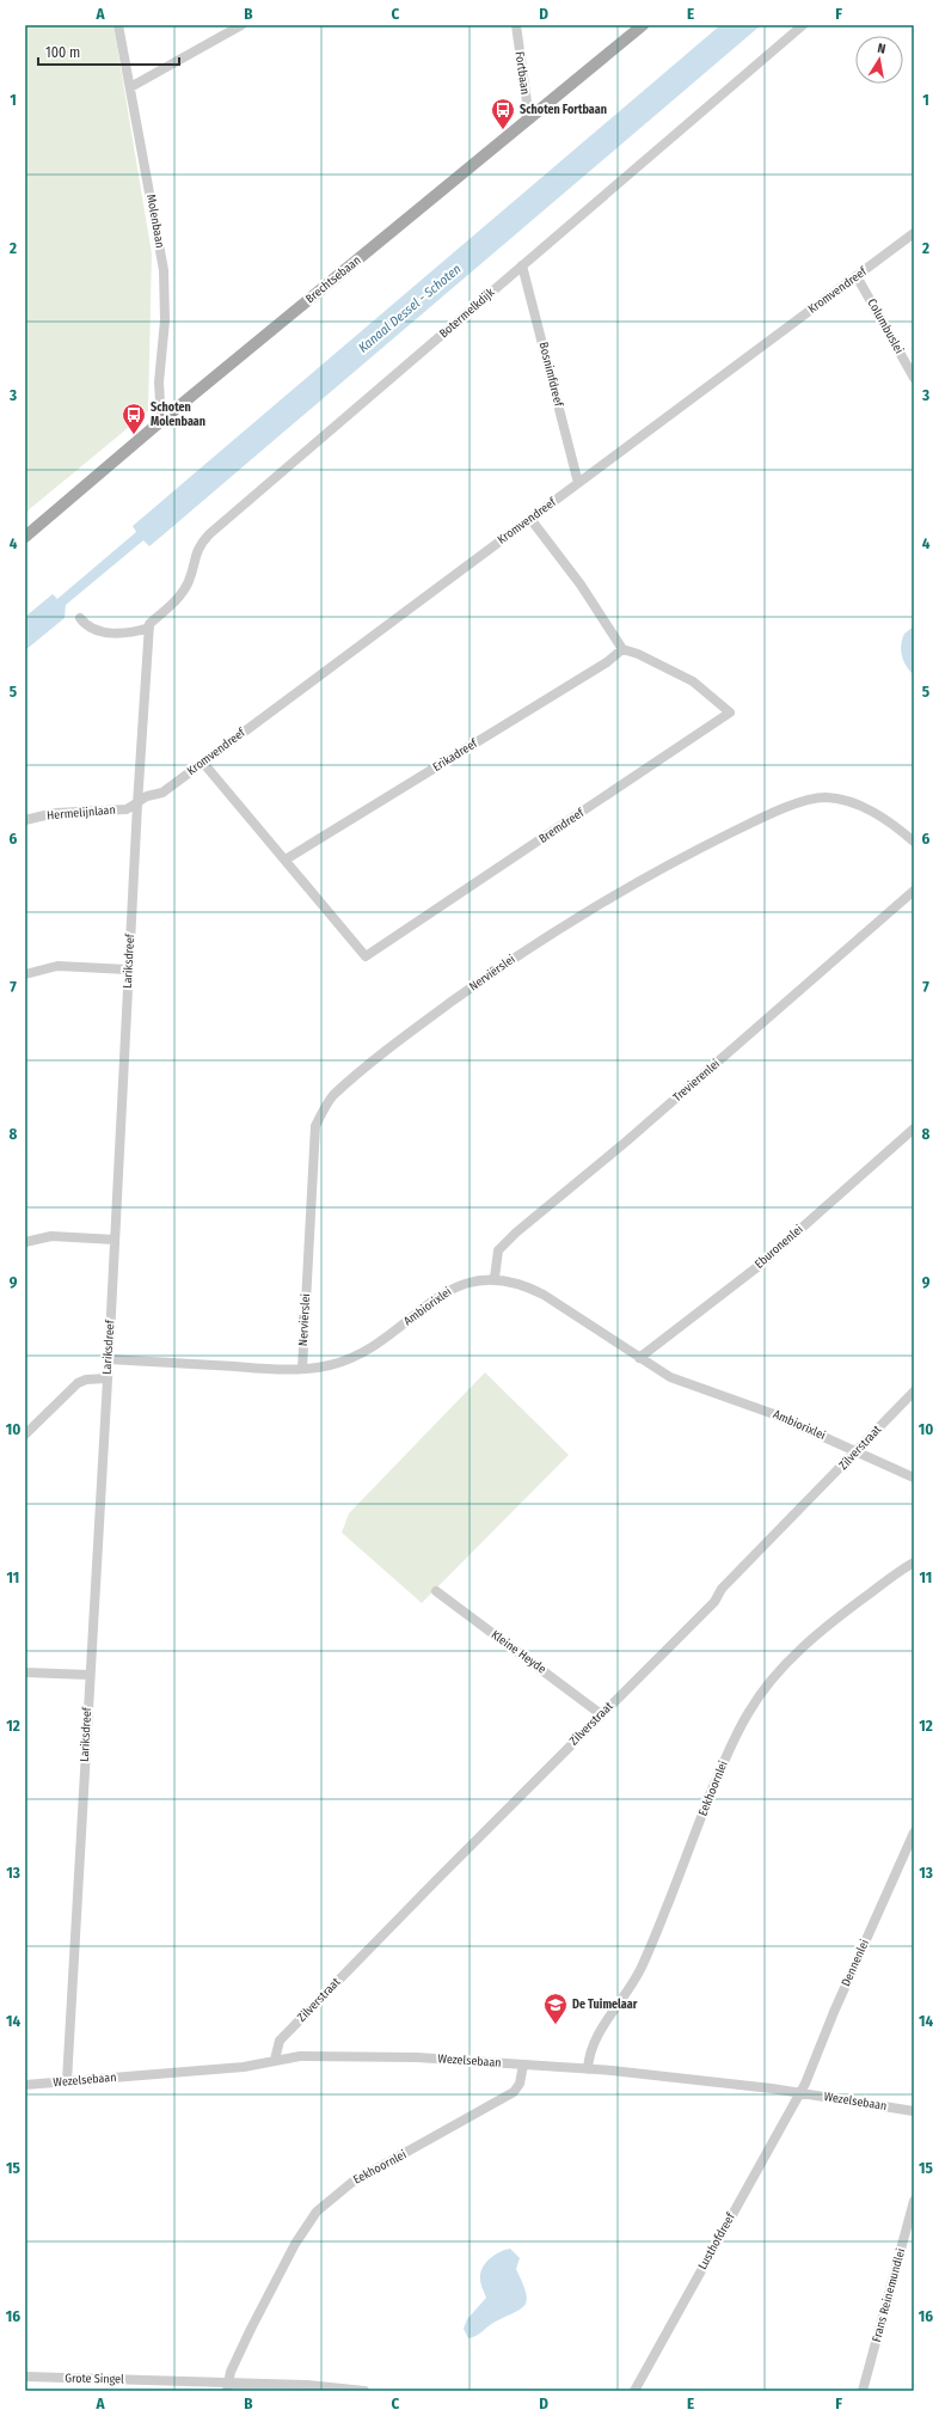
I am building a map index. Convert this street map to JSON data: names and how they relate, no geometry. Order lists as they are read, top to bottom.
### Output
{
  "streets": {
    "main road": ["Brechtsebaan"],
    "street": [
      "Fortbaan",
      "Molenbaan",
      "Kromvendreef",
      "Botermelkdijk",
      "Columbuslei",
      "Bosnimfdreef",
      "Erikadreef",
      "Hermelijnlaan",
      "Bremdreef",
      "Lariksdreef",
      "Nerviërslei",
      "Trevierenlei",
      "Eburonenlei",
      "Ambiorixlei",
      "Zilverstraat",
      "Kleine Heyde",
      "Eekhoornlei",
      "Dennenlei",
      "Wezelsebaan",
      "Lusthofdreef",
      "Frans Reinemundlei",
      "Grote Singel"
    ]
  },
  "crossings": [
    ["Fortbaan", "Brechtsebaan"],
    ["Molenbaan", "Brechtsebaan"],
    ["Kromvendreef", "Columbuslei"],
    ["Kromvendreef", "Bosnimfdreef"],
    ["Kromvendreef", "Hermelijnlaan"],
    ["Kromvendreef", "Bremdreef"],
    ["Kromvendreef", "Lariksdreef"],
    ["Botermelkdijk", "Bosnimfdreef"],
    ["Botermelkdijk", "Lariksdreef"],
    ["Erikadreef", "Bremdreef"],
    ["Hermelijnlaan", "Lariksdreef"],
    ["Lariksdreef", "Ambiorixlei"],
    ["Lariksdreef", "Wezelsebaan"],
    ["Nerviërslei", "Ambiorixlei"],
    ["Trevierenlei", "Ambiorixlei"],
    ["Eburonenlei", "Ambiorixlei"],
    ["Ambiorixlei", "Zilverstraat"],
    ["Zilverstraat", "Kleine Heyde"],
    ["Zilverstraat", "Wezelsebaan"],
    ["Eekhoornlei", "Wezelsebaan"],
    ["Eekhoornlei", "Grote Singel"],
    ["Dennenlei", "Wezelsebaan"],
    ["Dennenlei", "Lusthofdreef"],
    ["Wezelsebaan", "Lusthofdreef"]
  ],
  "water": ["Kanaal Dessel - Schoten"],
  "places": {
    "bus stop": ["Schoten Fortbaan", "Schoten Molenbaan"],
    "school or university": ["De Tuimelaar"]
  },
  "scale_bar": "100 m",
  "north": "top",
  "grid": {
    "columns": [
      "A",
      "B",
      "C",
      "D",
      "E",
      "F"
    ],
    "rows": [
      "1",
      "2",
      "3",
      "4",
      "5",
      "6",
      "7",
      "8",
      "9",
      "10",
      "11",
      "12",
      "13",
      "14",
      "15",
      "16"
    ]
  }
}
